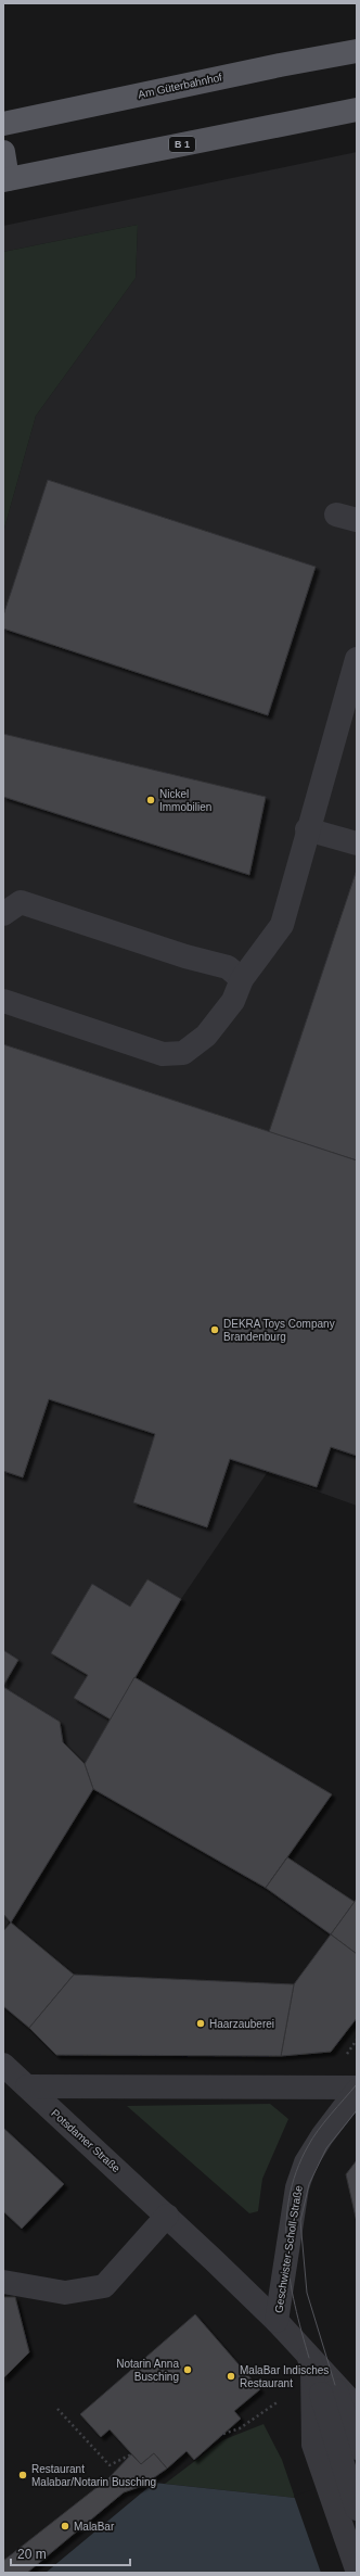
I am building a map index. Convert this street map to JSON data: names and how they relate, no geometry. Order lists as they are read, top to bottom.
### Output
{
  "streets": {
    "main road": ["Am Güterbahnhof", "B 1"],
    "street": ["Potsdamer Straße", "Geschwister-Scholl-Straße"]
  },
  "crossings": [
    ["Potsdamer Straße", "Geschwister-Scholl-Straße"]
  ],
  "places": [
    "Nickel Immobilien",
    "DEKRA Toys Company Brandenburg",
    "Haarzauberei",
    "Notarin Anna Busching",
    "MalaBar Indisches Restaurant",
    "Restaurant Malabar/Notarin Busching",
    "MalaBar"
  ],
  "scale_bar": "20 m"
}
